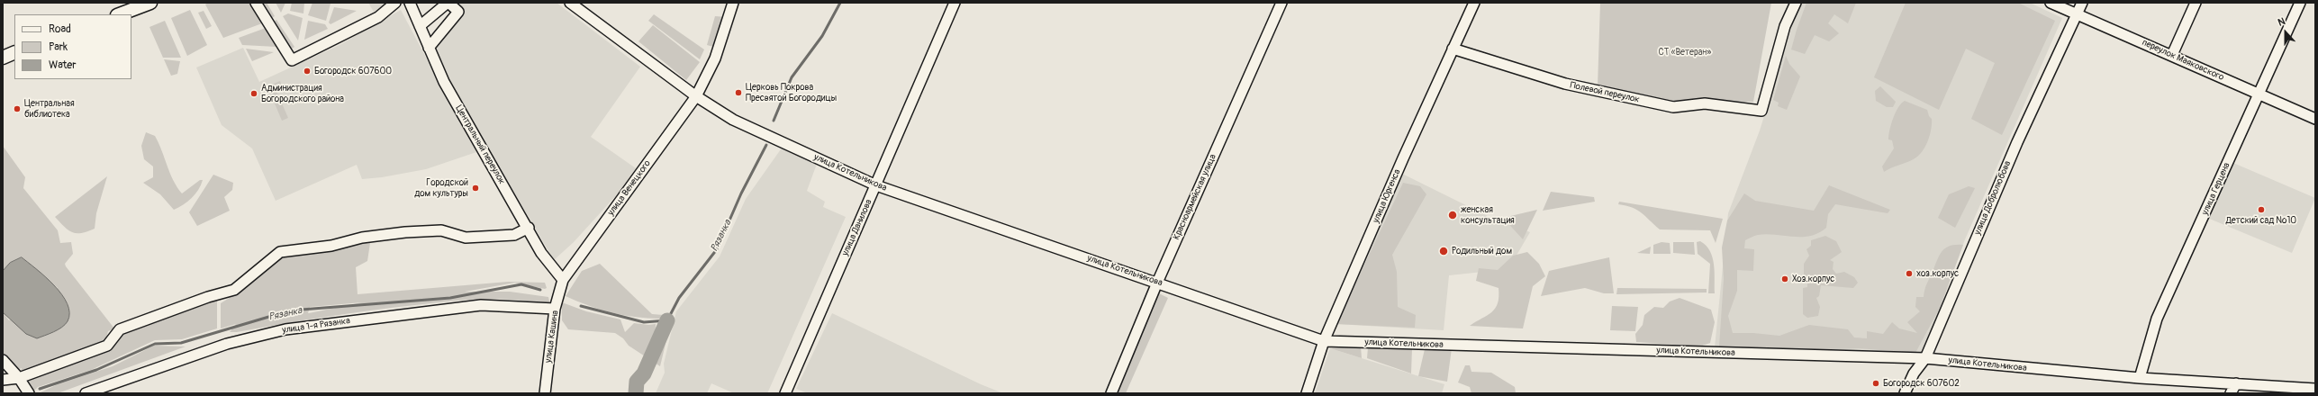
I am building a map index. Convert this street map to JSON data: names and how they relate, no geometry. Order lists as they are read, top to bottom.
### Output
{
  "streets": {
    "street": [
      "переулок Маяковского",
      "Полевой переулок",
      "Центральный переулок",
      "улица Котельникова",
      "улица Венецкого",
      "улица Герцена",
      "улица Юргенса",
      "Красноармейская улица",
      "улица Добролюбова",
      "улица Данилова",
      "улица 1-я Рязанка",
      "улица Кашина"
    ]
  },
  "crossings": [
    ["переулок Маяковского", "улица Герцена"],
    ["переулок Маяковского", "улица Добролюбова"],
    ["Полевой переулок", "улица Юргенса"],
    ["Центральный переулок", "улица Венецкого"],
    ["Центральный переулок", "улица Кашина"],
    ["улица Котельникова", "улица Венецкого"],
    ["улица Котельникова", "улица Герцена"],
    ["улица Котельникова", "улица Юргенса"],
    ["улица Котельникова", "Красноармейская улица"],
    ["улица Котельникова", "улица Добролюбова"],
    ["улица Котельникова", "улица Данилова"],
    ["улица Венецкого", "улица Кашина"],
    ["улица 1-я Рязанка", "улица Кашина"]
  ],
  "water": ["Рязанка"],
  "parks": ["СТ «Ветеран»"],
  "places": [
    "Богородск 607600",
    "Церковь Покрова Пресвятой Богородицы",
    "Администрация Богородского района",
    "Центральная библиотека",
    "Городской дом культуры",
    "Детский сад №10",
    "женская консультация",
    "Родильный дом",
    "хоз.корпус",
    "Хоз.корпус",
    "Богородск 607602"
  ],
  "legend": ["Road", "Park", "Water"],
  "north": "top"
}
